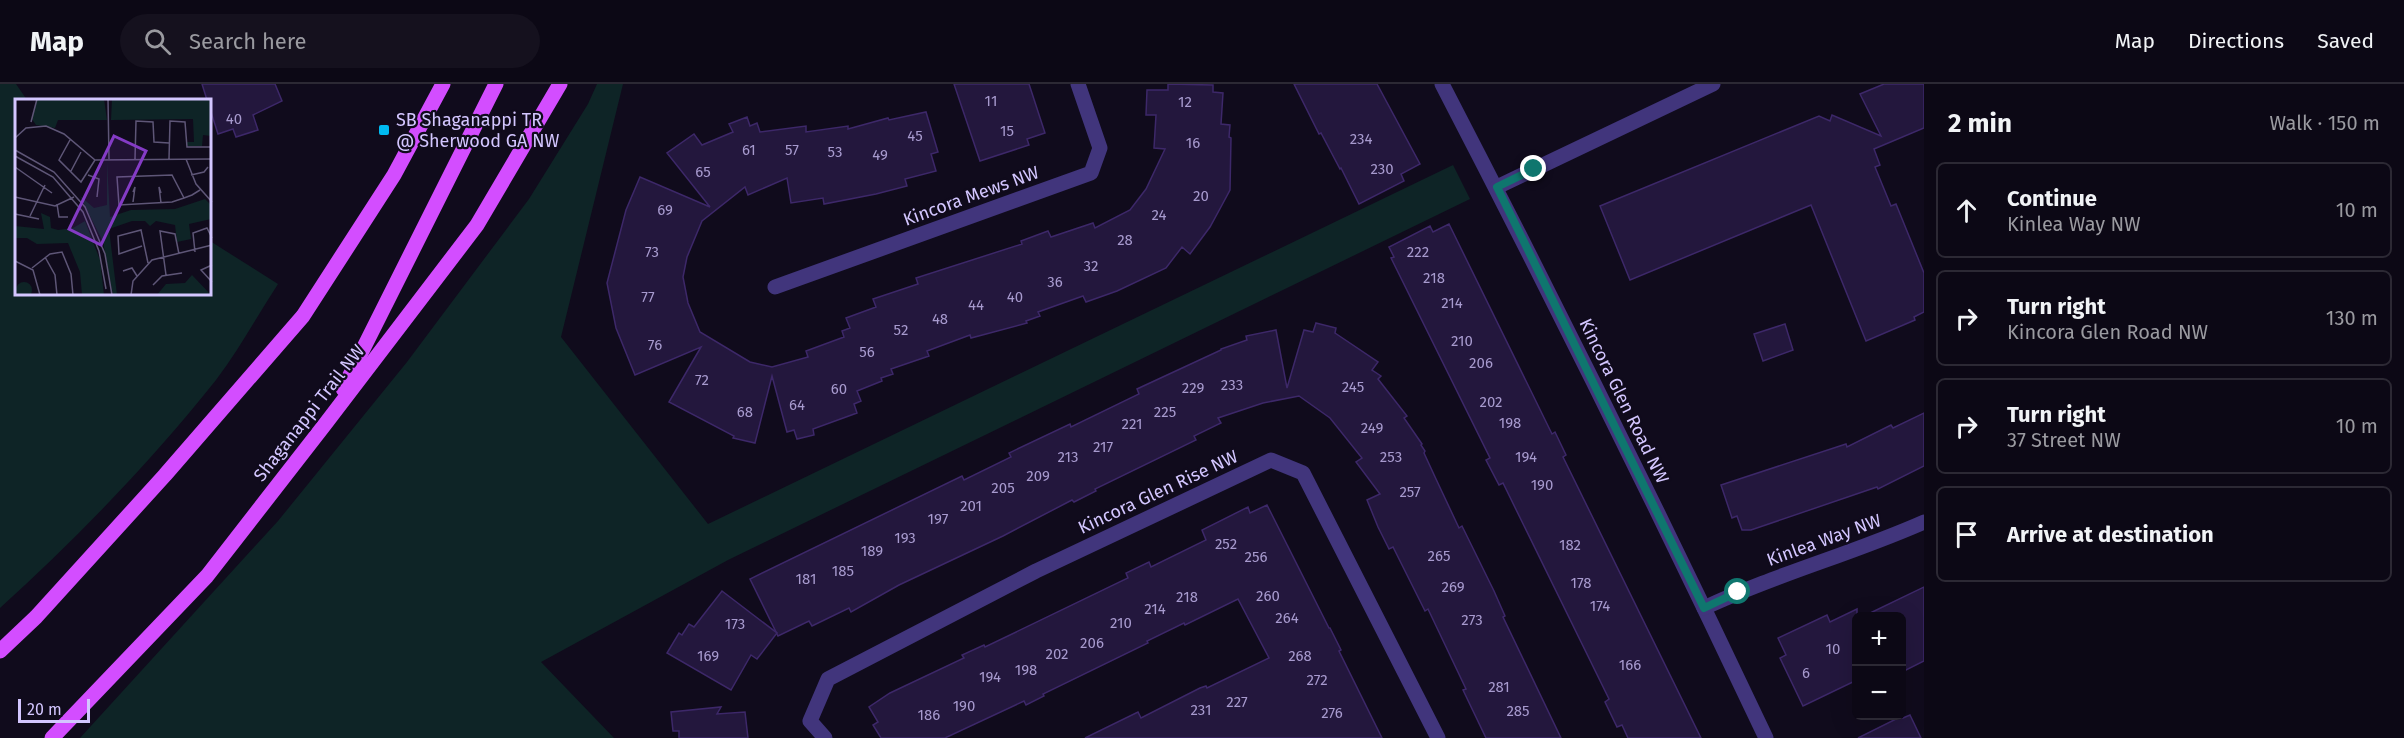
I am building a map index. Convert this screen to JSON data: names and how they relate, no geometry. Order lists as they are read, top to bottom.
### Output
{
  "streets": {
    "main road": ["Shaganappi Trail NW"],
    "street": [
      "Kincora Mews NW",
      "Kincora Glen Road NW",
      "Kincora Glen Rise NW",
      "Kinlea Way NW"
    ]
  },
  "crossings": [
    ["Kincora Glen Road NW", "Kinlea Way NW"]
  ],
  "places": {
    "transit": ["SB Shaganappi TR @ Sherwood GA NW"]
  },
  "house_numbers": [
    "11",
    "12",
    "40",
    "15",
    "45",
    "234",
    "16",
    "61",
    "57",
    "53",
    "49",
    "230",
    "65",
    "20",
    "69",
    "24",
    "28",
    "73",
    "222",
    "32",
    "218",
    "36",
    "77",
    "40",
    "214",
    "44",
    "48",
    "52",
    "210",
    "76",
    "56",
    "206",
    "72",
    "233",
    "245",
    "229",
    "60",
    "202",
    "64",
    "68",
    "225",
    "198",
    "221",
    "249",
    "217",
    "213",
    "253",
    "194",
    "209",
    "190",
    "205",
    "257",
    "201",
    "197",
    "193",
    "252",
    "182",
    "189",
    "265",
    "256",
    "185",
    "181",
    "178",
    "269",
    "260",
    "218",
    "174",
    "214",
    "264",
    "273",
    "210",
    "173",
    "206",
    "10",
    "202",
    "169",
    "268",
    "166",
    "198",
    "6",
    "194",
    "272",
    "281",
    "227",
    "190",
    "231",
    "285",
    "276",
    "186"
  ],
  "scale_bar": "20 m",
  "page": {
    "header": "Map",
    "search": "Search here",
    "nav": ["Map", "Directions", "Saved"],
    "heading": ["2 min", "Walk · 150 m"],
    "list": [
      ["Continue", "Kinlea Way NW", "10 m"],
      ["Turn right", "Kincora Glen Road NW", "130 m"],
      ["Turn right", "37 Street NW", "10 m"],
      "Arrive at destination"
    ],
    "map_buttons": ["+", "−"],
    "scale": "20 m"
  }
}
